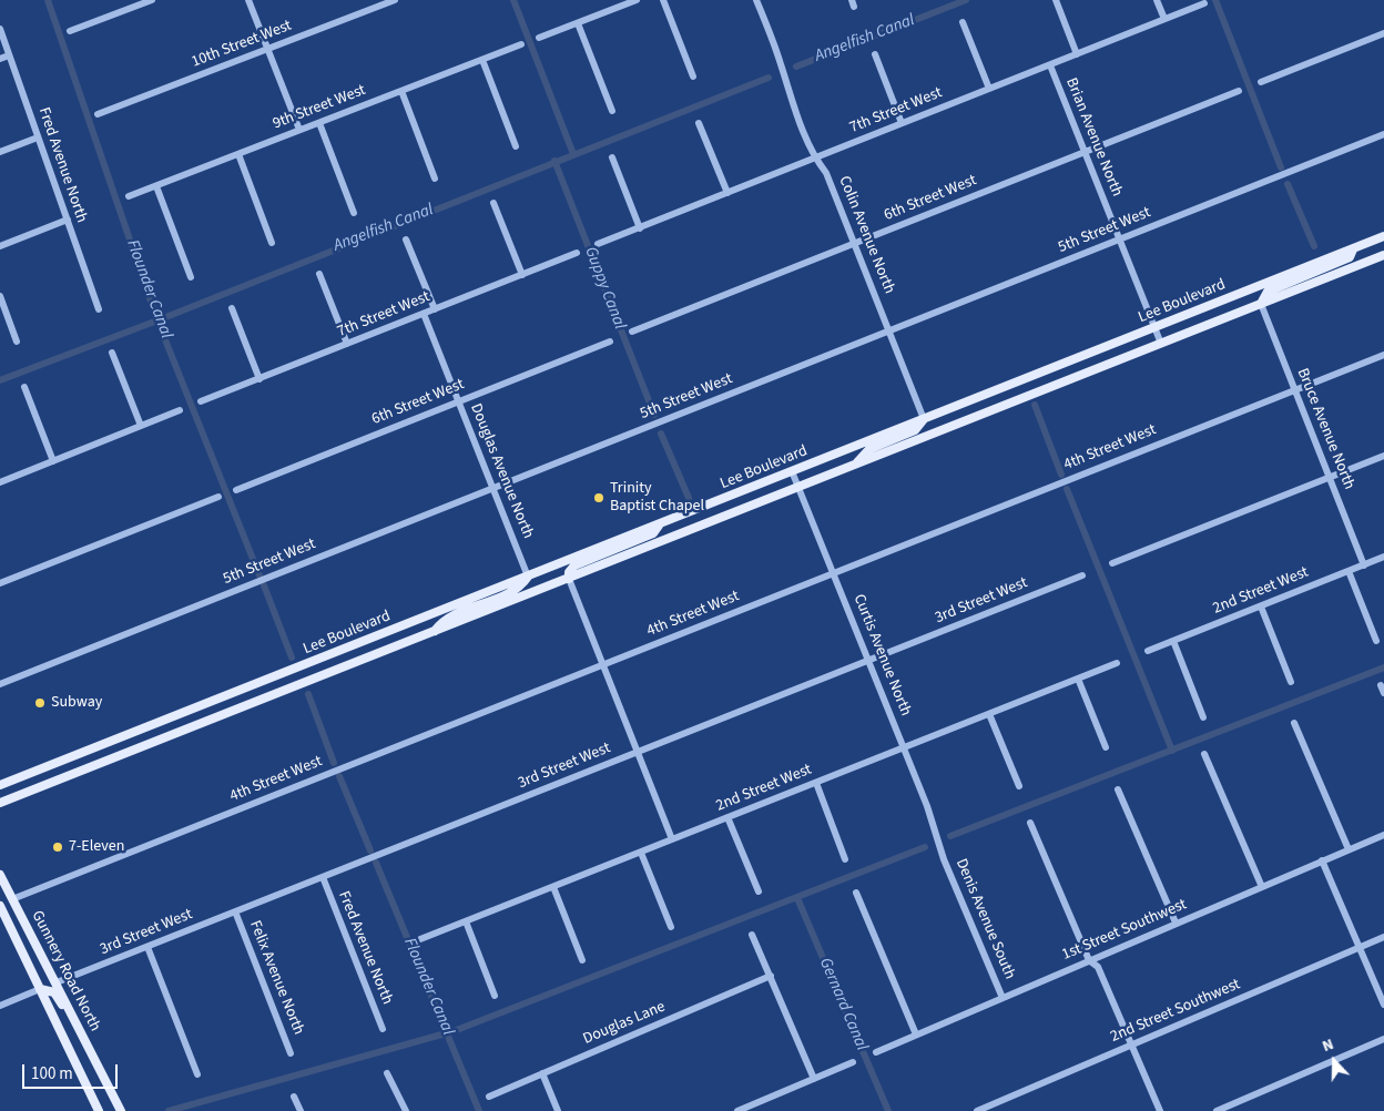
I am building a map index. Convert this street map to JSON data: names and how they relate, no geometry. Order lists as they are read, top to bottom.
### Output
{
  "streets": {
    "main road": ["Lee Boulevard", "Gunnery Road North"],
    "street": [
      "10th Street West",
      "9th Street West",
      "7th Street West",
      "Brian Avenue North",
      "Fred Avenue North",
      "6th Street West",
      "5th Street West",
      "Colin Avenue North",
      "Bruce Avenue North",
      "4th Street West",
      "Douglas Avenue North",
      "2nd Street West",
      "3rd Street West",
      "Curtis Avenue North",
      "Denis Avenue South",
      "1st Street Southwest",
      "Felix Avenue North",
      "2nd Street Southwest",
      "Douglas Lane"
    ]
  },
  "crossings": [
    ["7th Street West", "Brian Avenue North"],
    ["7th Street West", "Colin Avenue North"],
    ["7th Street West", "Douglas Avenue North"],
    ["Brian Avenue North", "6th Street West"],
    ["Brian Avenue North", "5th Street West"],
    ["Brian Avenue North", "Lee Boulevard"],
    ["Fred Avenue North", "3rd Street West"],
    ["6th Street West", "Colin Avenue North"],
    ["6th Street West", "Douglas Avenue North"],
    ["5th Street West", "Colin Avenue North"],
    ["5th Street West", "Douglas Avenue North"],
    ["Colin Avenue North", "Lee Boulevard"],
    ["Lee Boulevard", "Bruce Avenue North"],
    ["Lee Boulevard", "Douglas Avenue North"],
    ["Lee Boulevard", "Curtis Avenue North"],
    ["Bruce Avenue North", "4th Street West"],
    ["Bruce Avenue North", "2nd Street West"],
    ["4th Street West", "Curtis Avenue North"],
    ["4th Street West", "Gunnery Road North"],
    ["2nd Street West", "Curtis Avenue North"],
    ["3rd Street West", "Curtis Avenue North"],
    ["3rd Street West", "Gunnery Road North"],
    ["3rd Street West", "Felix Avenue North"],
    ["Curtis Avenue North", "Denis Avenue South"],
    ["Denis Avenue South", "1st Street Southwest"]
  ],
  "water": [
    "Angelfish Canal",
    "Guppy Canal",
    "Flounder Canal",
    "Gernard Canal"
  ],
  "places": ["Trinity Baptist Chapel", "Subway", "7-Eleven"],
  "scale_bar": "100 m",
  "north": "top"
}
